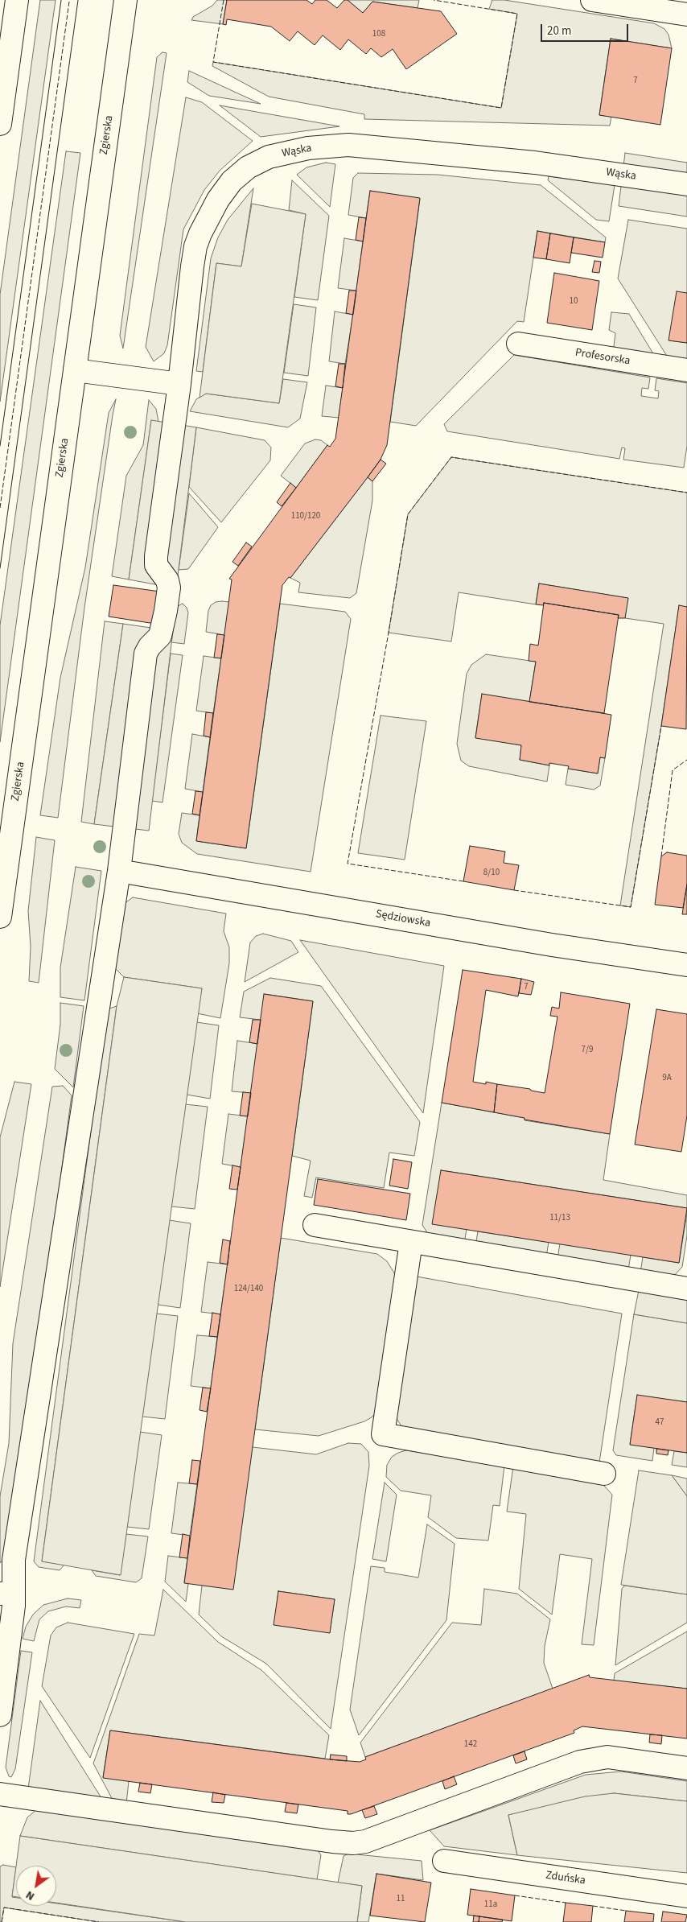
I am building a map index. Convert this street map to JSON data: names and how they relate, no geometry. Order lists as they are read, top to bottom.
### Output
{
  "streets": {
    "main road": [
      "Zgierska",
      "Wąska",
      "Profesorska",
      "Sędziowska",
      "Zduńska"
    ]
  },
  "crossings": [
    ["Wąska", "Sędziowska"]
  ],
  "house_numbers": [
    "108",
    "7",
    "10",
    "110/120",
    "8/10",
    "7",
    "7/9",
    "9A",
    "11/13",
    "124/140",
    "47",
    "142",
    "11",
    "11a"
  ],
  "scale_bar": "20 m",
  "north": "bottom left"
}
